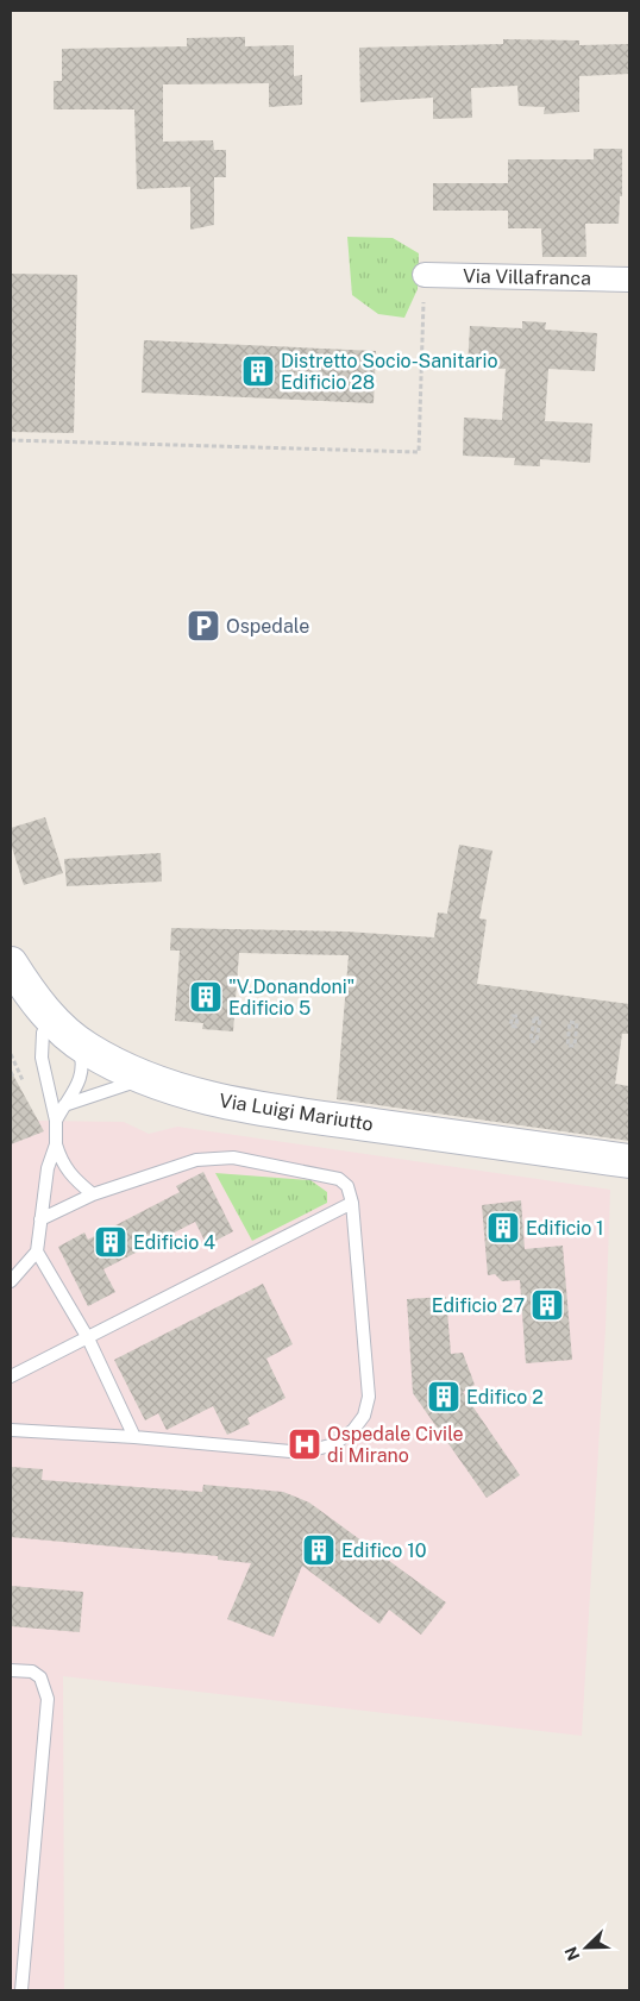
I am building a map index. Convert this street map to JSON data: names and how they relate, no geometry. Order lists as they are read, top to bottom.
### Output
{
  "streets": {
    "main road": ["Via Luigi Mariutto"],
    "street": ["Via Villafranca"]
  },
  "places": {
    "building": [
      "Distretto Socio-Sanitario Edificio 28",
      "\"V.Donandoni\" Edificio 5",
      "Edificio 1",
      "Edificio 4",
      "Edificio 27",
      "Edifico 2",
      "Edifico 10"
    ],
    "parking": ["Ospedale"],
    "hospital": ["Ospedale Civile di Mirano"]
  },
  "north": "bottom left"
}
